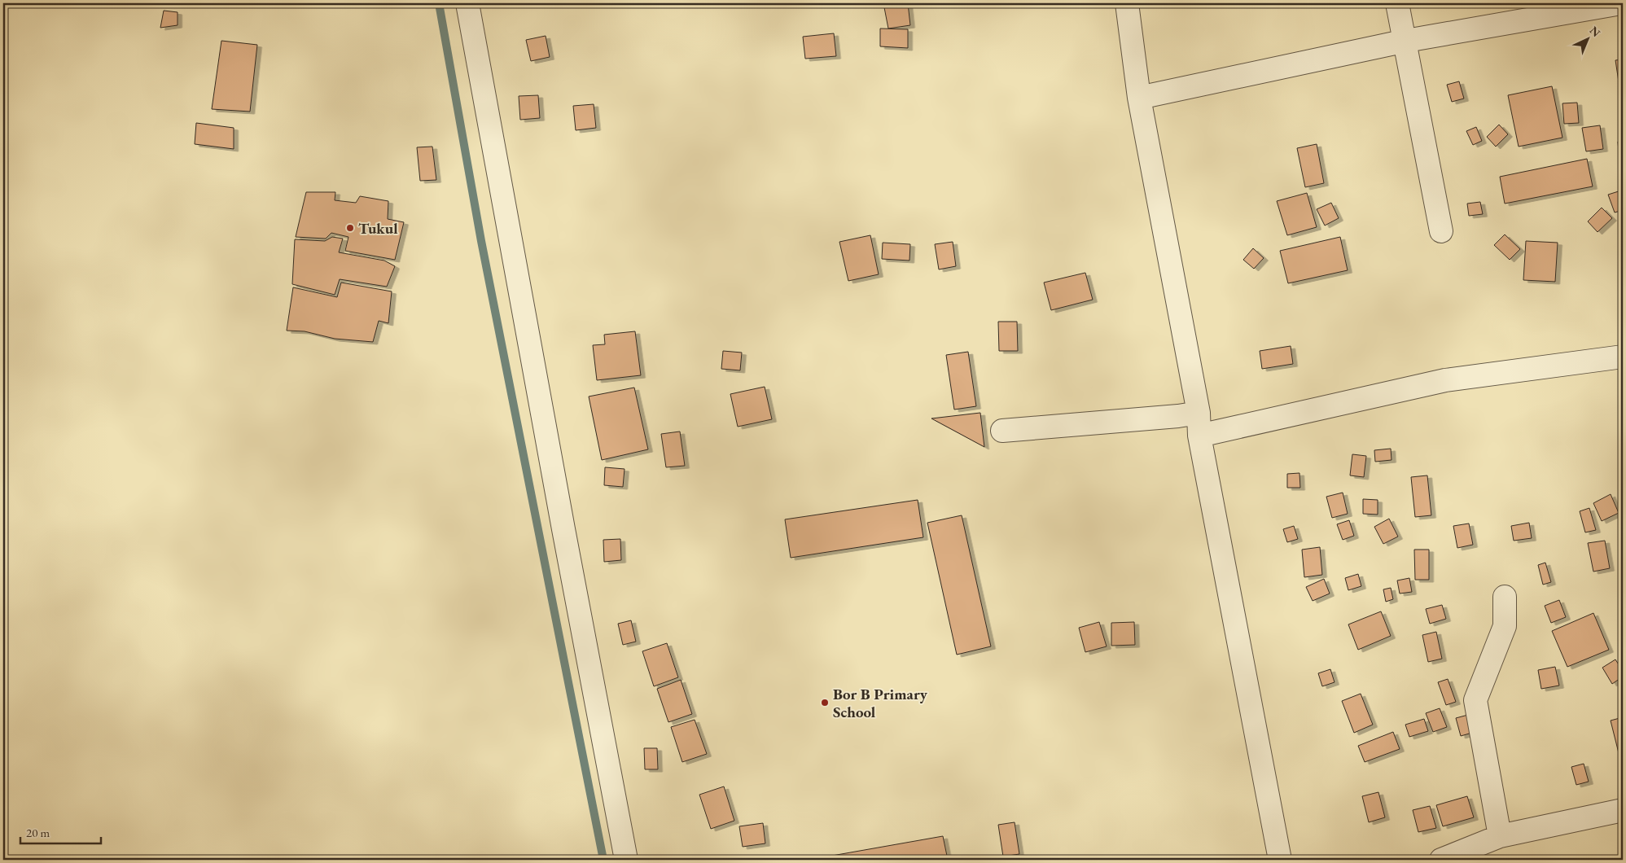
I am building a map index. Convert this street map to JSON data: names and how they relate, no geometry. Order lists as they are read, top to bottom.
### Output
{
  "places": ["Tukul", "Bor B Primary School"],
  "scale_bar": "20 m",
  "north": "top right"
}
